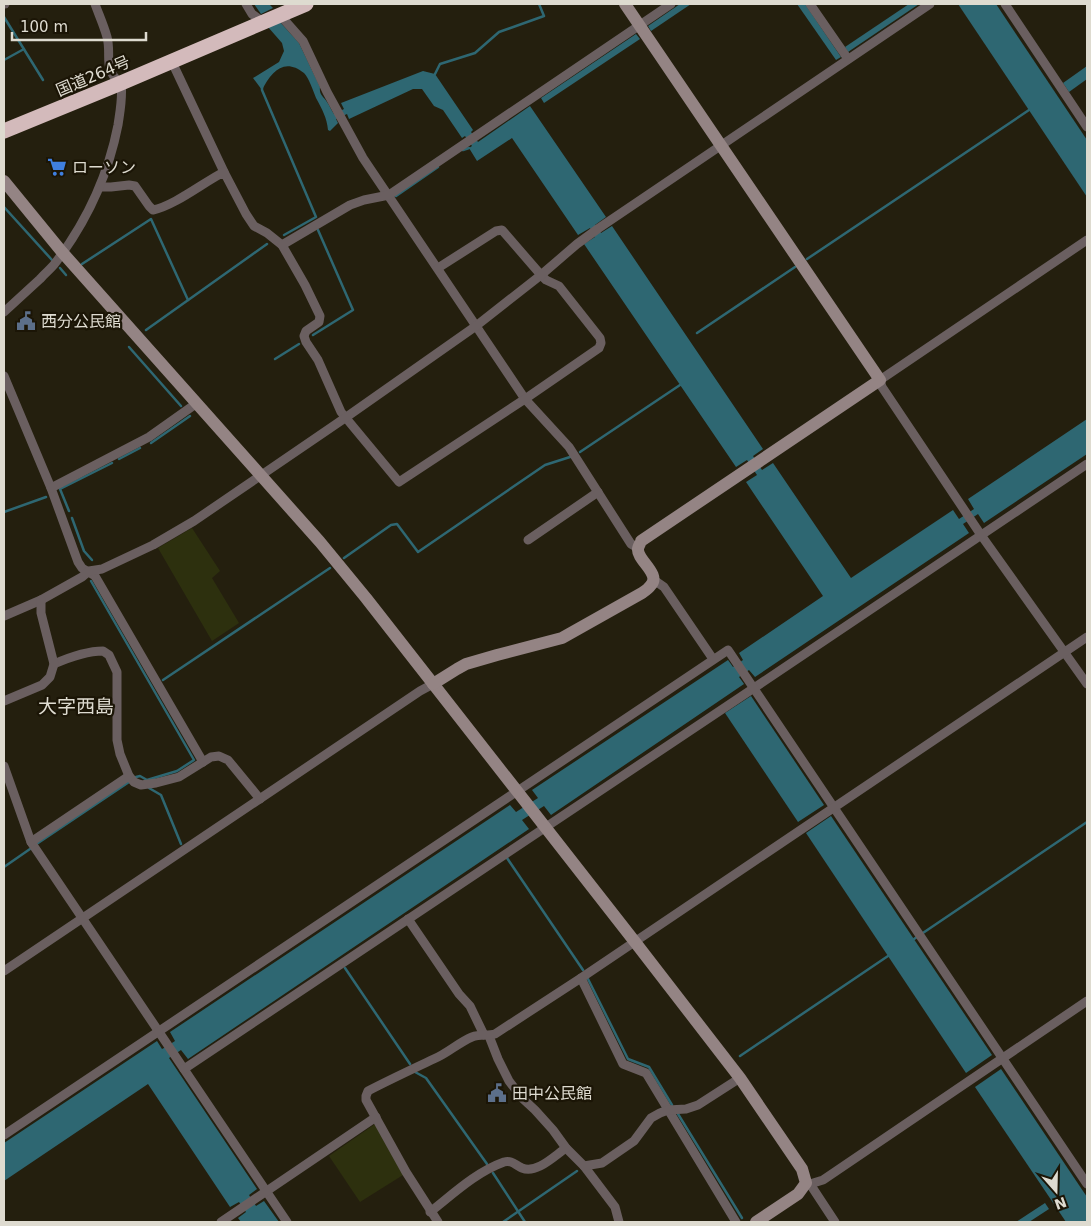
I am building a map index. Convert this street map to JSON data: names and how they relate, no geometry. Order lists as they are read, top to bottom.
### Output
{
  "streets": {
    "highway": ["国道264号"]
  },
  "districts": ["大字西島"],
  "places": {
    "supermarket": ["ローソン"],
    "public building": ["西分公民館", "田中公民館"]
  },
  "scale_bar": "100 m",
  "north": "bottom"
}
